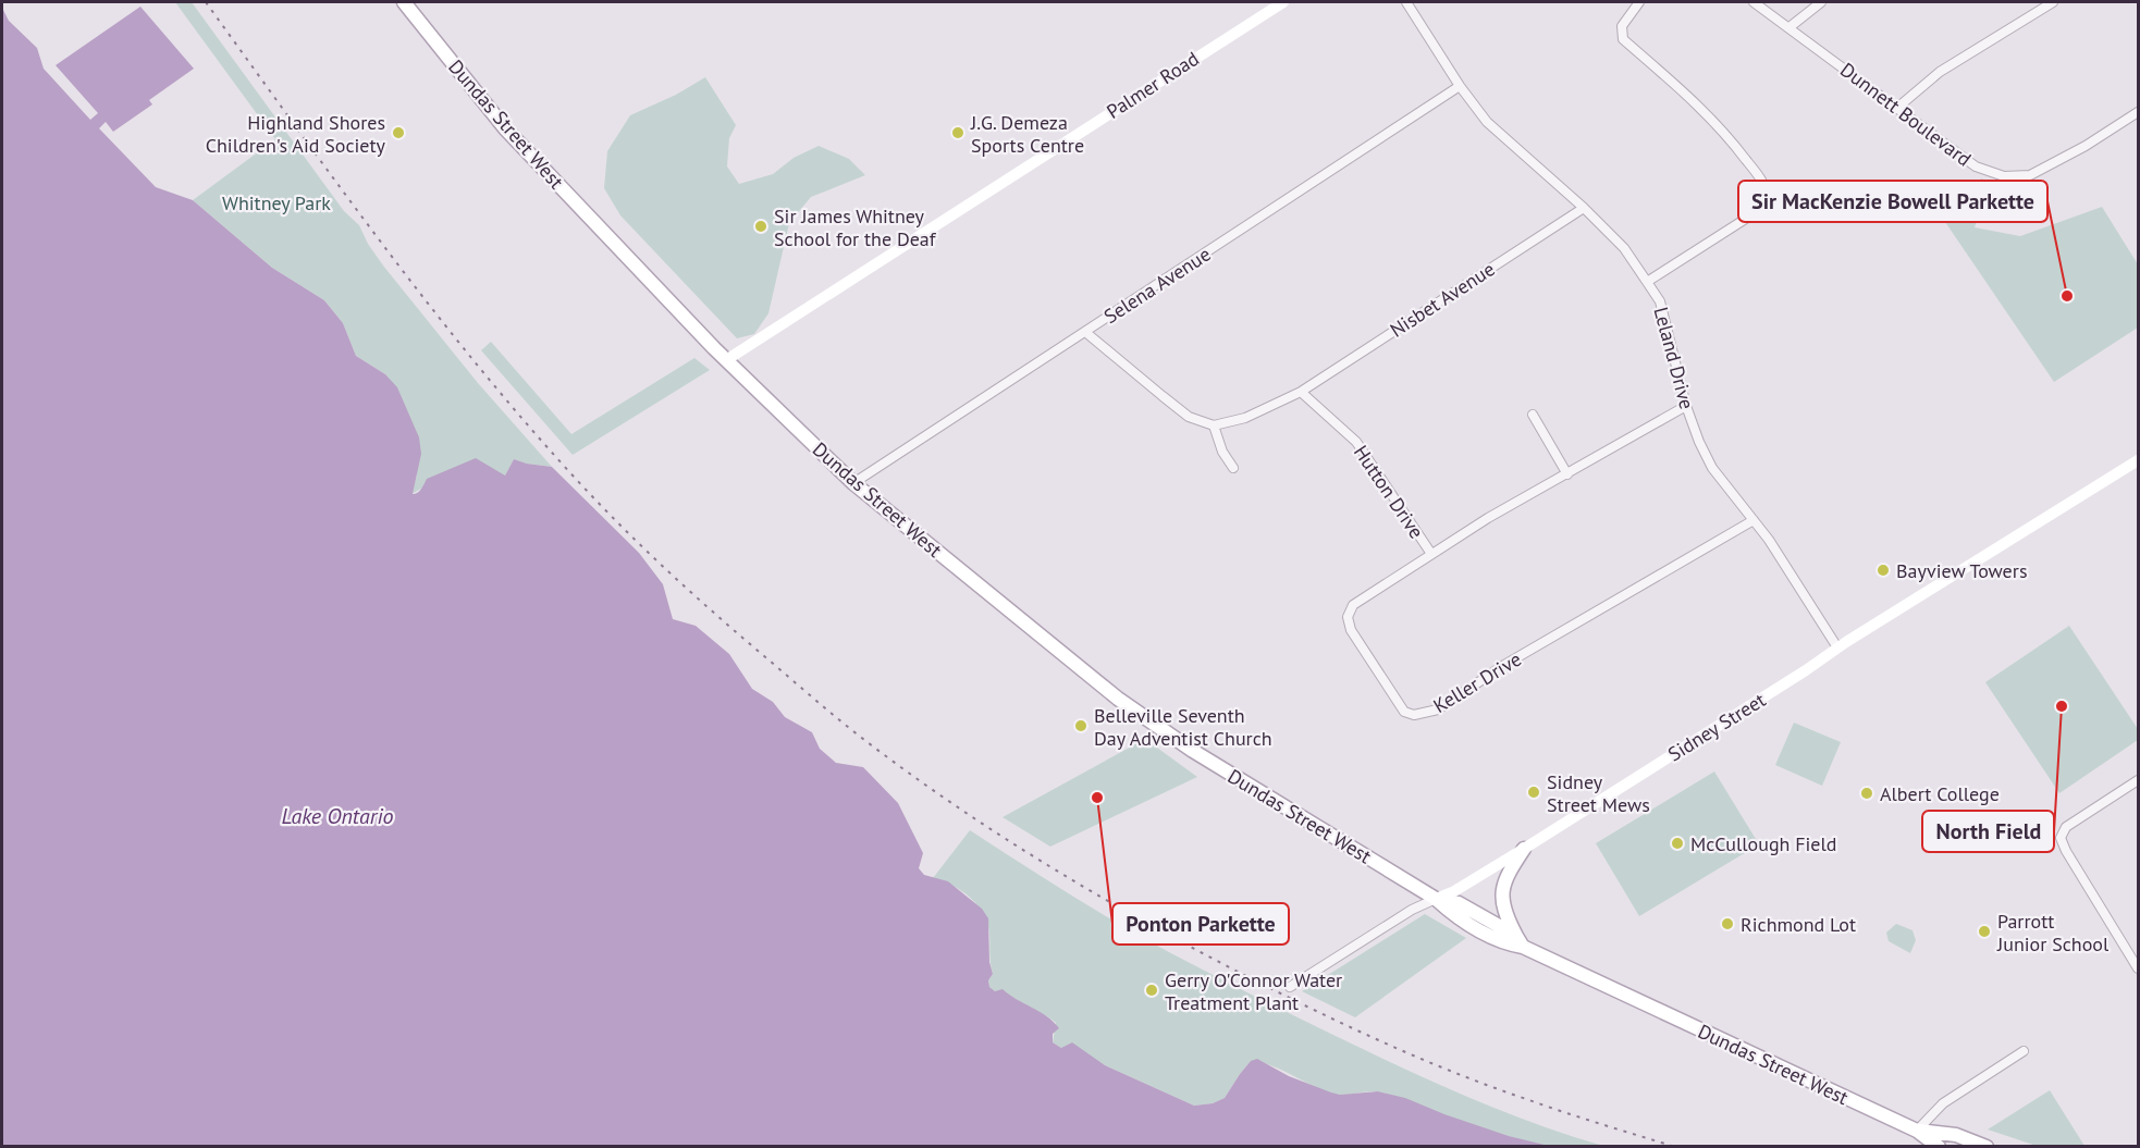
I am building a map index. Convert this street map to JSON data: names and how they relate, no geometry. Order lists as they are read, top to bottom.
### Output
{
  "streets": {
    "main road": ["Palmer Road", "Dundas Street West", "Sidney Street"],
    "street": [
      "Dunnett Boulevard",
      "Selena Avenue",
      "Nisbet Avenue",
      "Leland Drive",
      "Hutton Drive",
      "Keller Drive"
    ]
  },
  "crossings": [
    ["Palmer Road", "Dundas Street West"],
    ["Dundas Street West", "Selena Avenue"],
    ["Dundas Street West", "Sidney Street"],
    ["Selena Avenue", "Leland Drive"],
    ["Nisbet Avenue", "Leland Drive"],
    ["Nisbet Avenue", "Hutton Drive"],
    ["Leland Drive", "Keller Drive"],
    ["Leland Drive", "Sidney Street"],
    ["Hutton Drive", "Keller Drive"]
  ],
  "water": ["Lake Ontario"],
  "parks": ["Whitney Park"],
  "places": [
    "Highland Shores Children's Aid Society",
    "J.G. Demeza Sports Centre",
    "Sir James Whitney School for the Deaf",
    "Sir MacKenzie Bowell Parkette",
    "Bayview Towers",
    "North Field",
    "Belleville Seventh Day Adventist Church",
    "Sidney Street Mews",
    "Albert College",
    "Ponton Parkette",
    "McCullough Field",
    "Richmond Lot",
    "Parrott Junior School",
    "Gerry O'Connor Water Treatment Plant"
  ]
}
